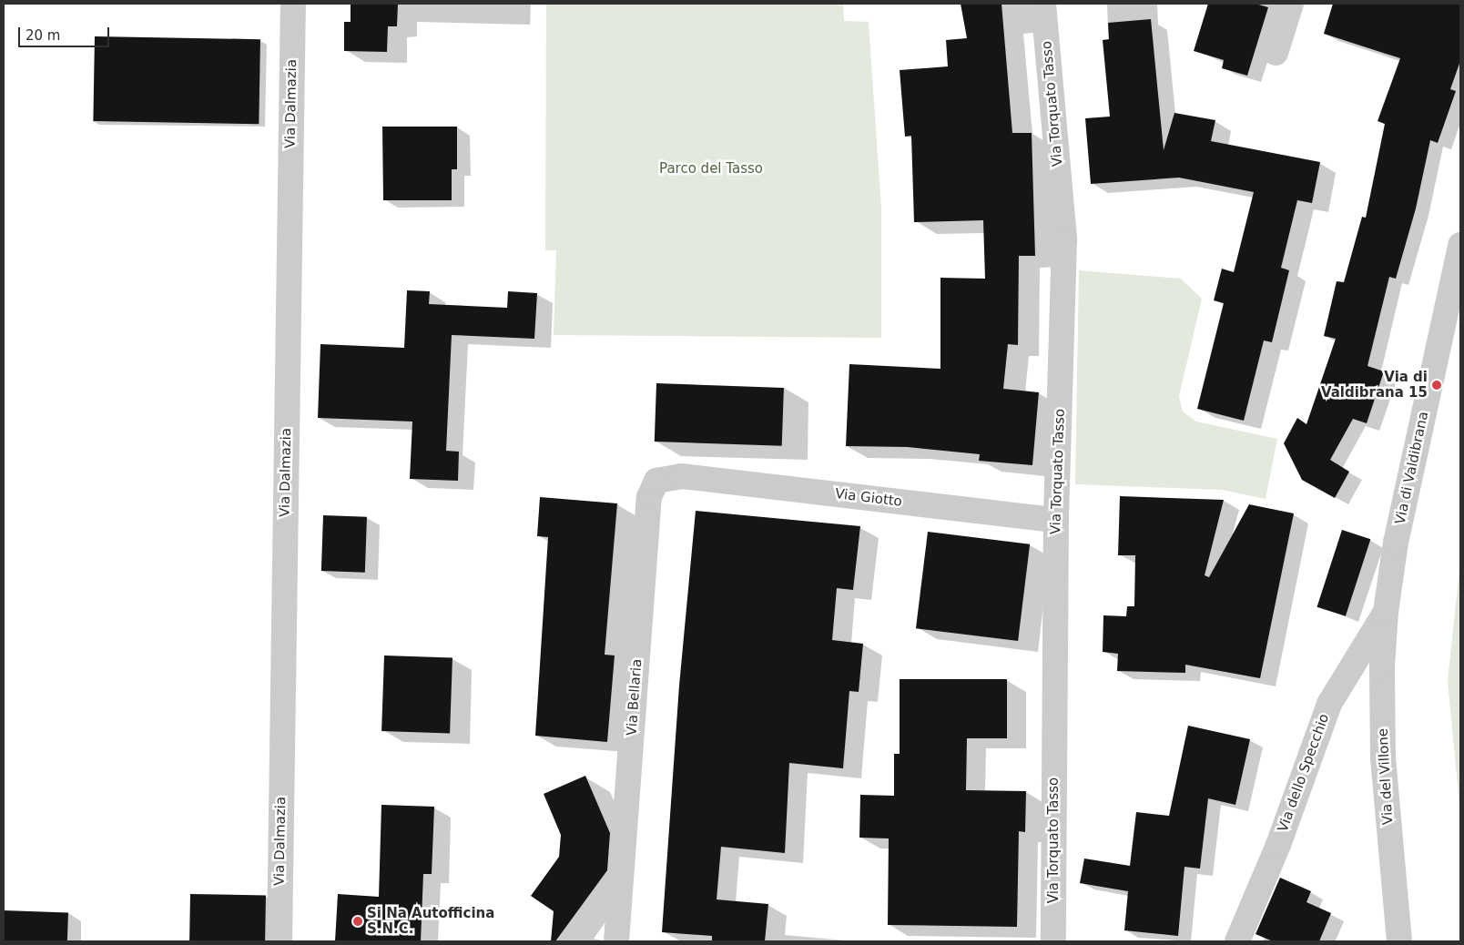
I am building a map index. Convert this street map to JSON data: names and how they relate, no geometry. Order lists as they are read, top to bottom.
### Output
{
  "streets": {
    "street": [
      "Via Dalmazia",
      "Via Torquato Tasso",
      "Via di Valdibrana",
      "Via Giotto",
      "Via Bellaria",
      "Via dello Specchio",
      "Via del Villone"
    ]
  },
  "crossings": [
    ["Via Torquato Tasso", "Via Giotto"],
    ["Via di Valdibrana", "Via dello Specchio"],
    ["Via di Valdibrana", "Via del Villone"],
    ["Via Giotto", "Via Bellaria"],
    ["Via dello Specchio", "Via del Villone"]
  ],
  "parks": ["Parco del Tasso"],
  "places": ["Via di Valdibrana 15", "Si Na Autofficina S.N.C."],
  "scale_bar": "20 m"
}
